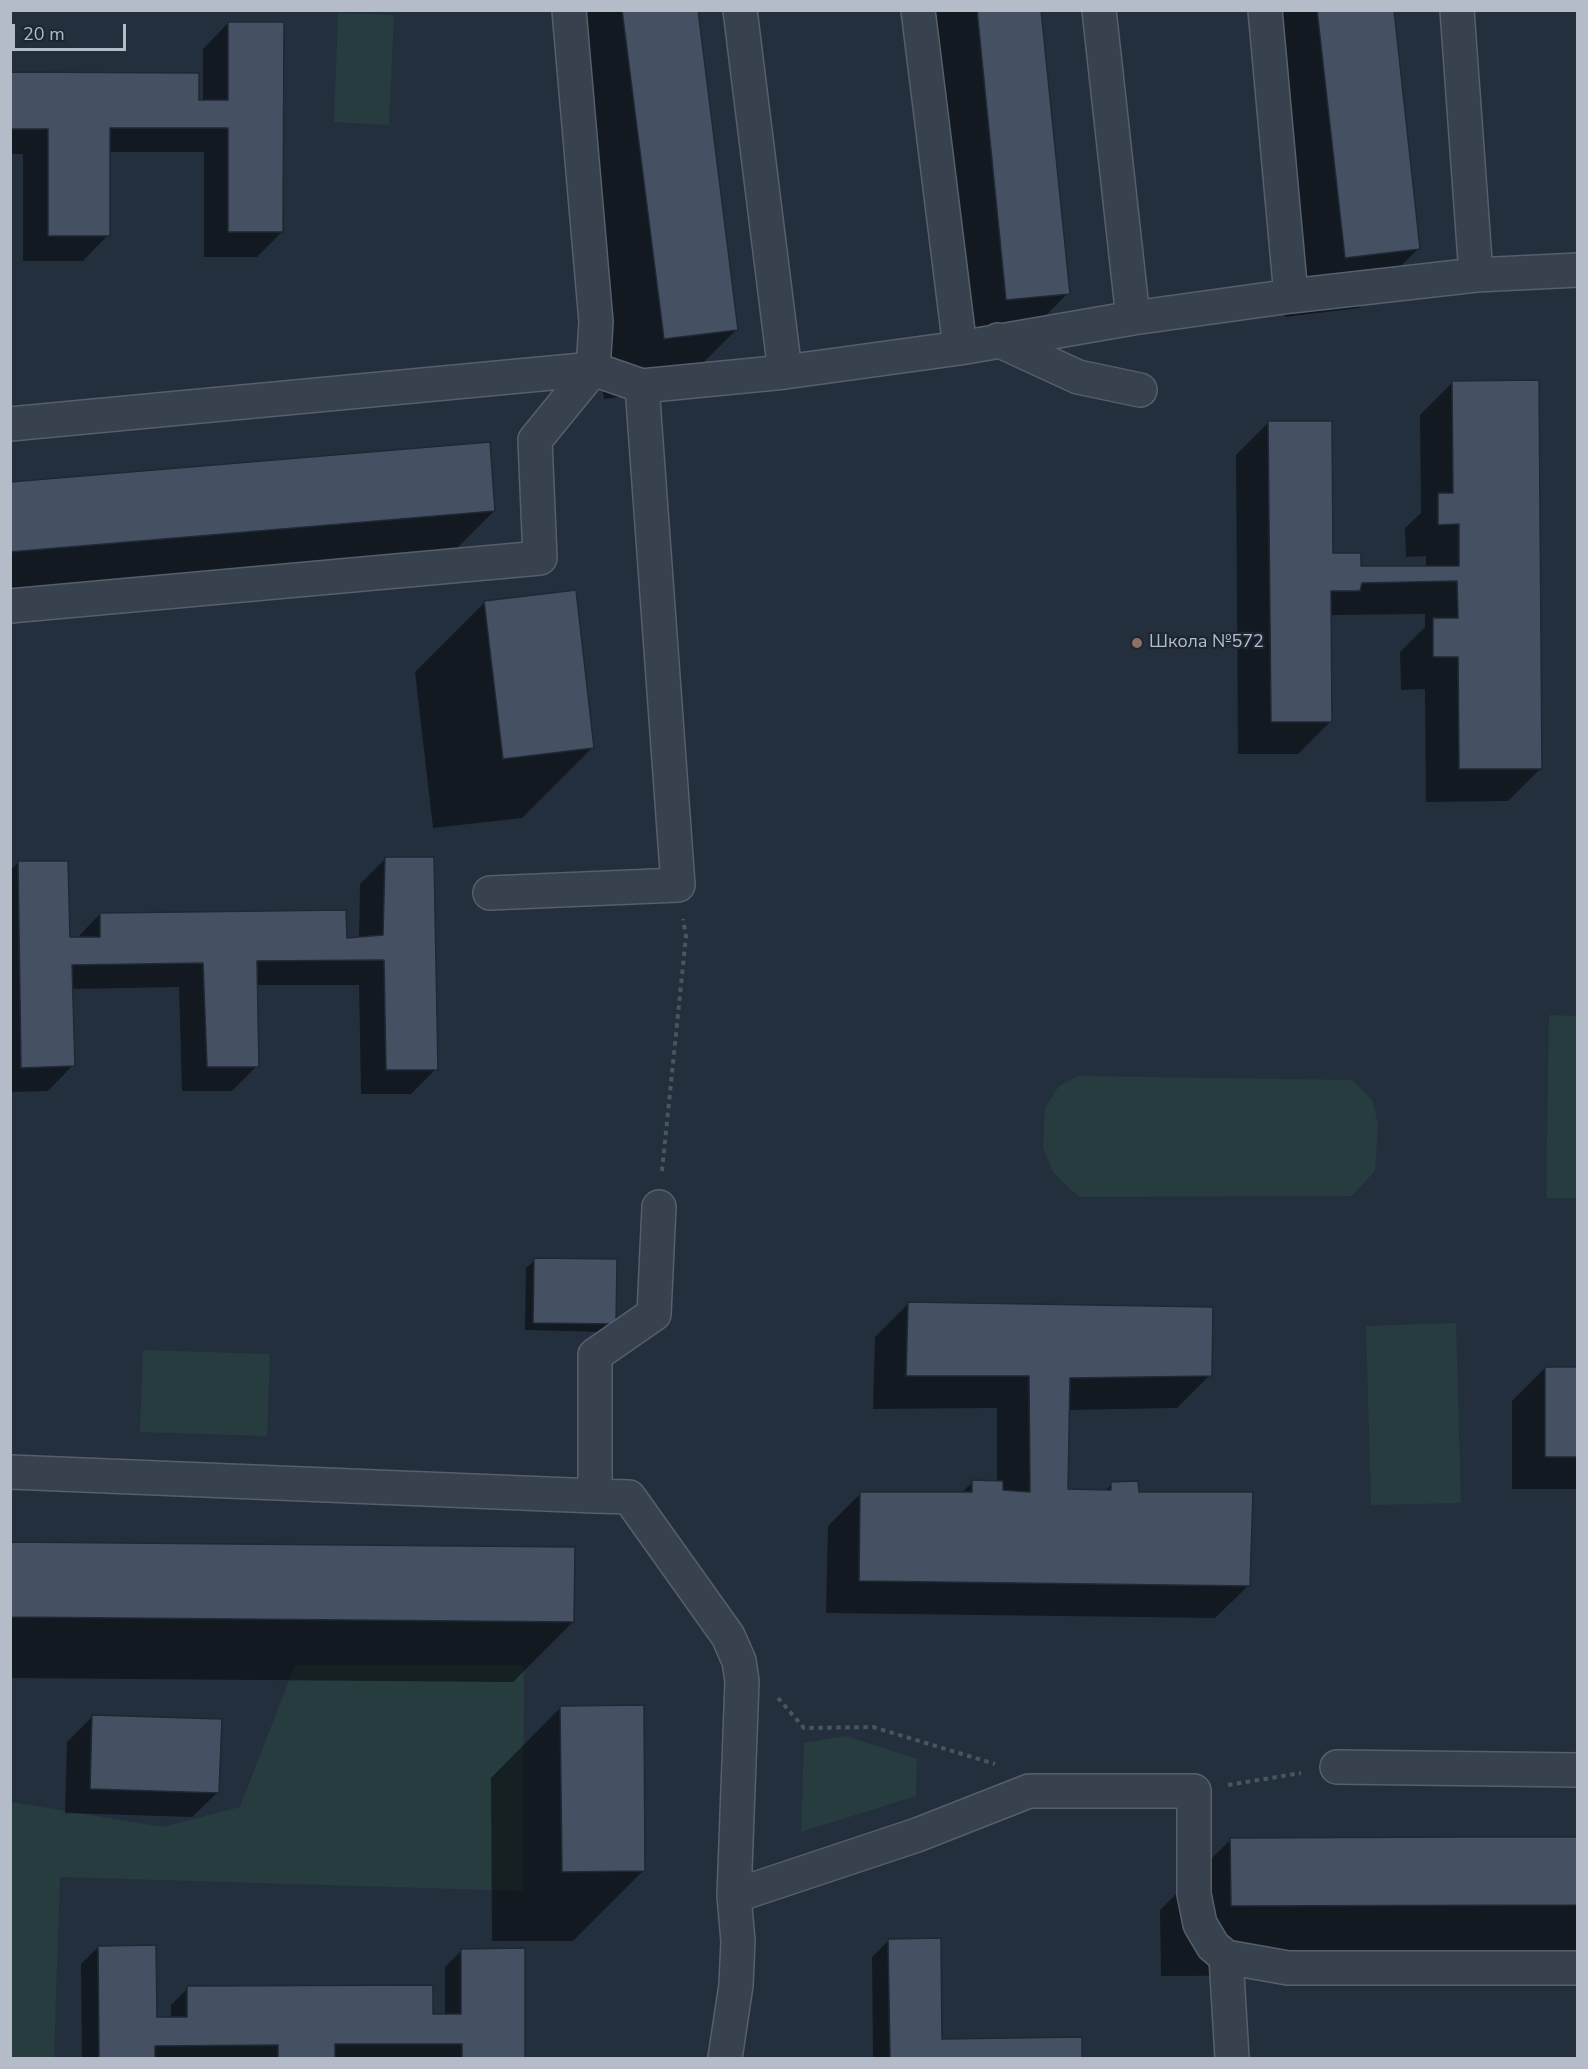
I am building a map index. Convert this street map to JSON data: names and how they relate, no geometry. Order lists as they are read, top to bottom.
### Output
{
  "places": ["Школа №572"],
  "scale_bar": "20 m"
}
